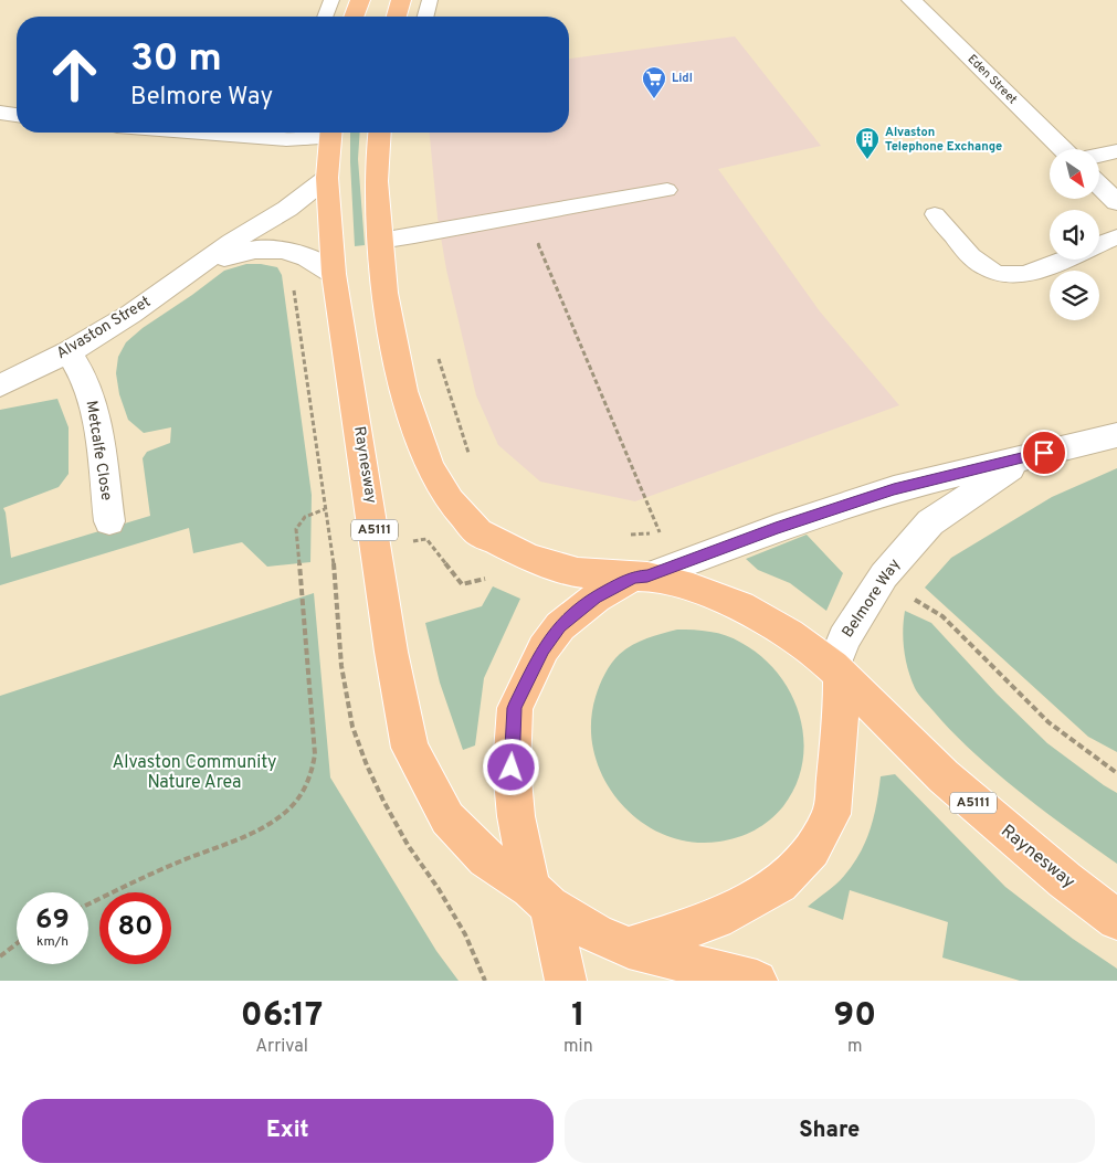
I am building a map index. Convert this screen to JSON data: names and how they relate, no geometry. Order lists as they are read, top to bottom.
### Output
{
  "streets": {
    "highway": ["Raynesway", "A5111"],
    "street": [
      "Eden Street",
      "Alvaston Street",
      "Metcalfe Close",
      "Belmore Way"
    ]
  },
  "crossings": [
    ["Alvaston Street", "Metcalfe Close"],
    ["Alvaston Street", "Raynesway"],
    ["Raynesway", "Belmore Way"]
  ],
  "parks": ["Alvaston Community Nature Area"],
  "places": {
    "supermarket": ["Lidl"],
    "building": ["Alvaston Telephone Exchange"]
  },
  "north": "bottom right",
  "page": {
    "turn": ["30 m", "Belmore Way"],
    "speed": "69 km/h",
    "limit": "80",
    "eta": [
      "06:17",
      "Arrival",
      "1",
      "min",
      "90",
      "m"
    ],
    "buttons": ["Exit", "Share"]
  }
}
